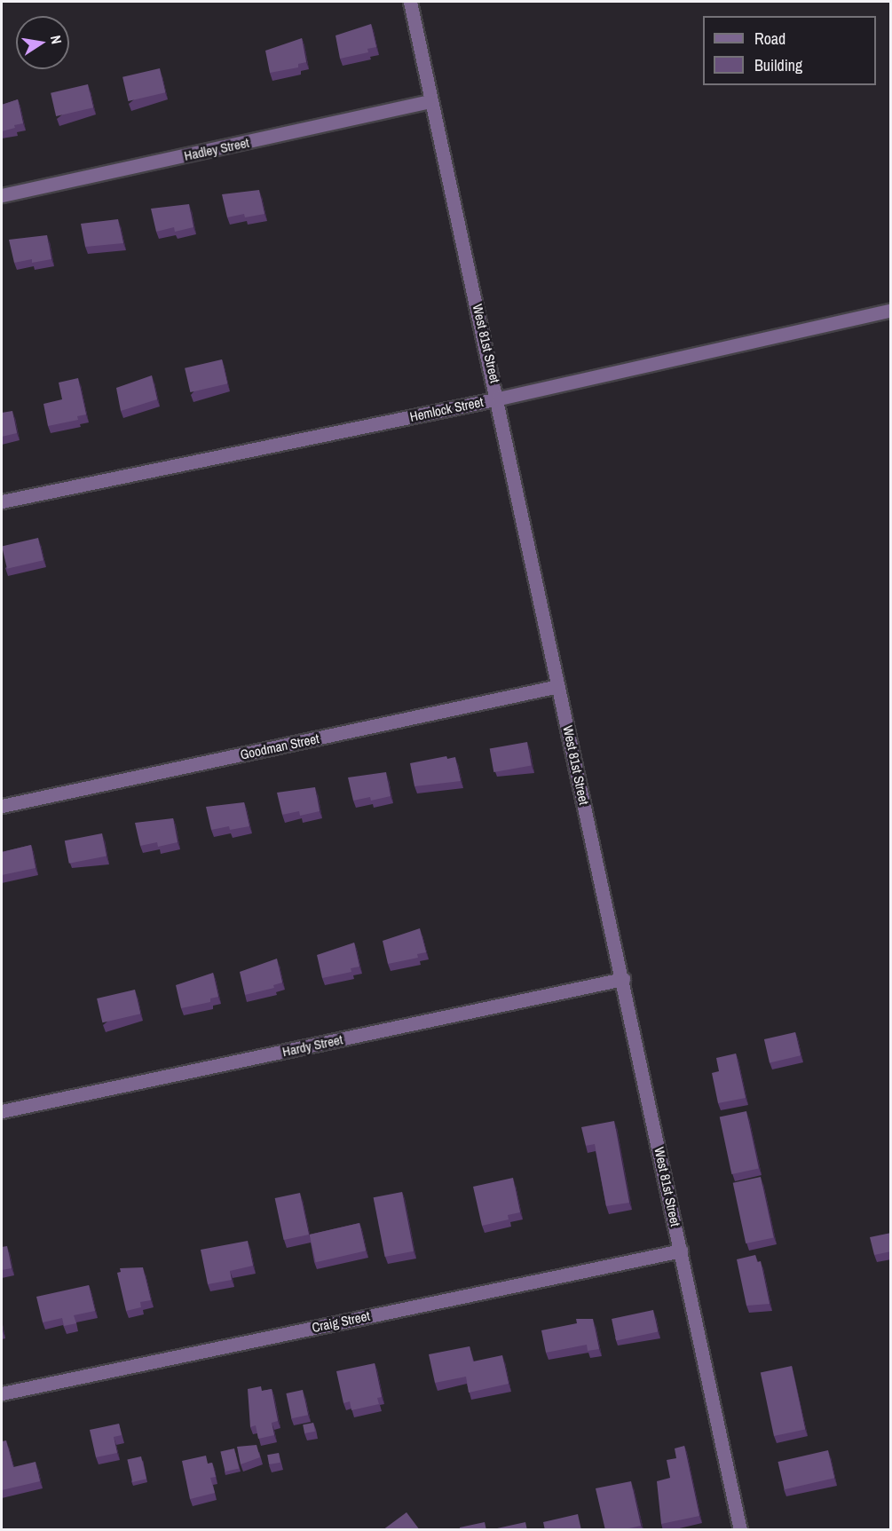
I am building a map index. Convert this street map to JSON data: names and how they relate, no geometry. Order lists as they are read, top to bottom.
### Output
{
  "streets": {
    "street": [
      "Hadley Street",
      "West 81st Street",
      "Hemlock Street",
      "Goodman Street",
      "Hardy Street",
      "Craig Street"
    ]
  },
  "crossings": [
    ["Hadley Street", "West 81st Street"],
    ["West 81st Street", "Hemlock Street"],
    ["West 81st Street", "Goodman Street"],
    ["West 81st Street", "Hardy Street"],
    ["West 81st Street", "Craig Street"]
  ],
  "legend": ["Road", "Building"],
  "north": "right"
}
